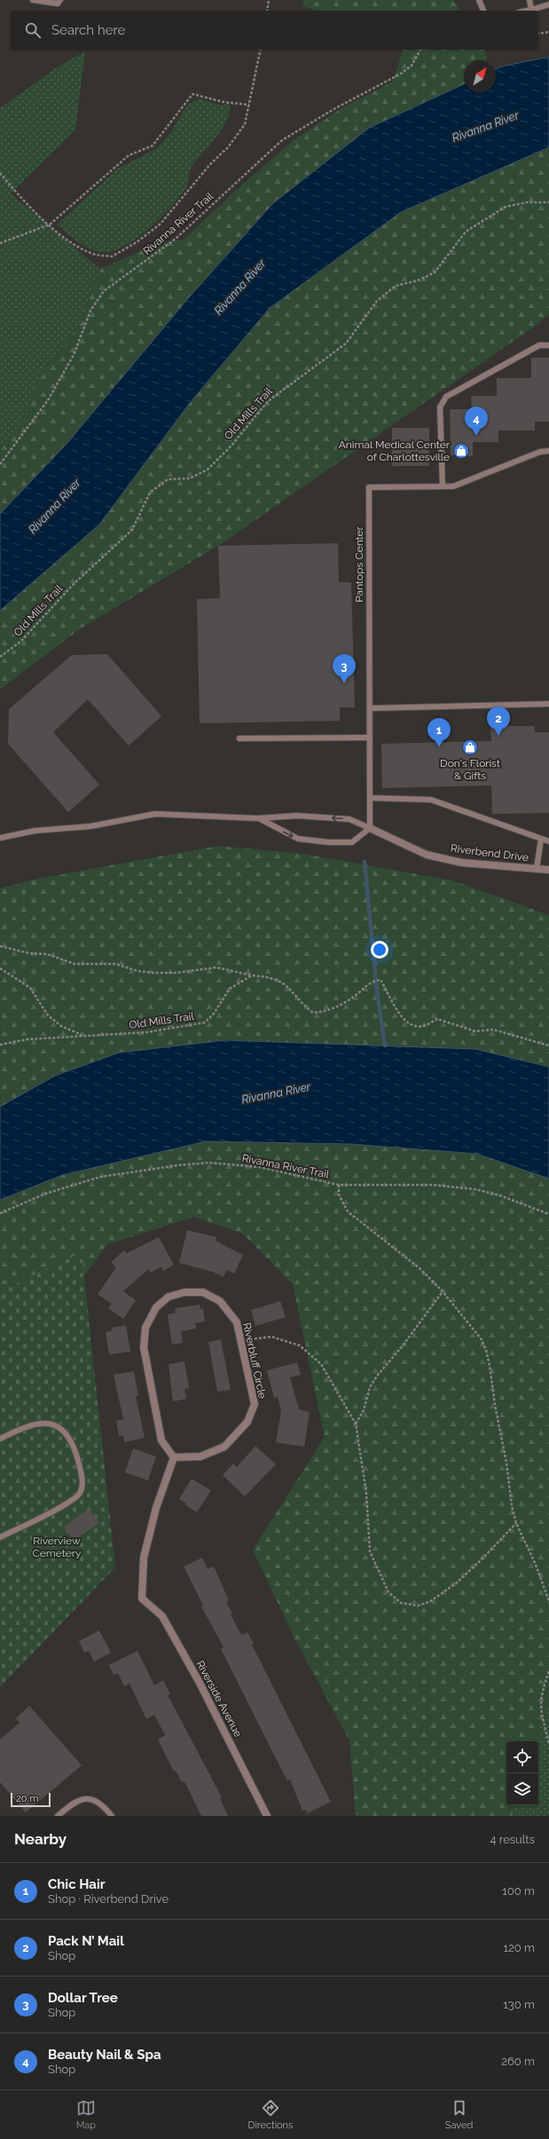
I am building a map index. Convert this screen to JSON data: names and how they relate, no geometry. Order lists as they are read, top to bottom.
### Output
{
  "streets": {
    "street": ["Riverbend Drive", "Riverbluff Circle", "Riverside Avenue"],
    "lane": ["Pantops Center"],
    "path": ["Rivanna River Trail", "Old Mills Trail"]
  },
  "crossings": [
    ["Pantops Center", "Riverbend Drive"],
    ["Riverbluff Circle", "Riverside Avenue"]
  ],
  "water": ["Rivanna River"],
  "parks": ["Riverview Cemetery"],
  "places": {
    "shop": ["Animal Medical Center of Charlottesville", "Don's Florist & Gifts"]
  },
  "scale_bar": "20 m",
  "north": "top right",
  "page": {
    "search": "Search here",
    "pins": [
      "4",
      "3",
      "2",
      "1"
    ],
    "scale": "20 m",
    "heading": ["Nearby", "4 results"],
    "list": [
      {
        "mark": "1",
        "name": "Chic Hair",
        "note": "Shop · Riverbend Drive",
        "value": "100 m"
      },
      {
        "mark": "2",
        "name": "Pack N’ Mail",
        "note": "Shop",
        "value": "120 m"
      },
      {
        "mark": "3",
        "name": "Dollar Tree",
        "note": "Shop",
        "value": "130 m"
      },
      {
        "mark": "4",
        "name": "Beauty Nail & Spa",
        "note": "Shop",
        "value": "260 m"
      }
    ],
    "nav": ["Map", "Directions", "Saved"]
  }
}
